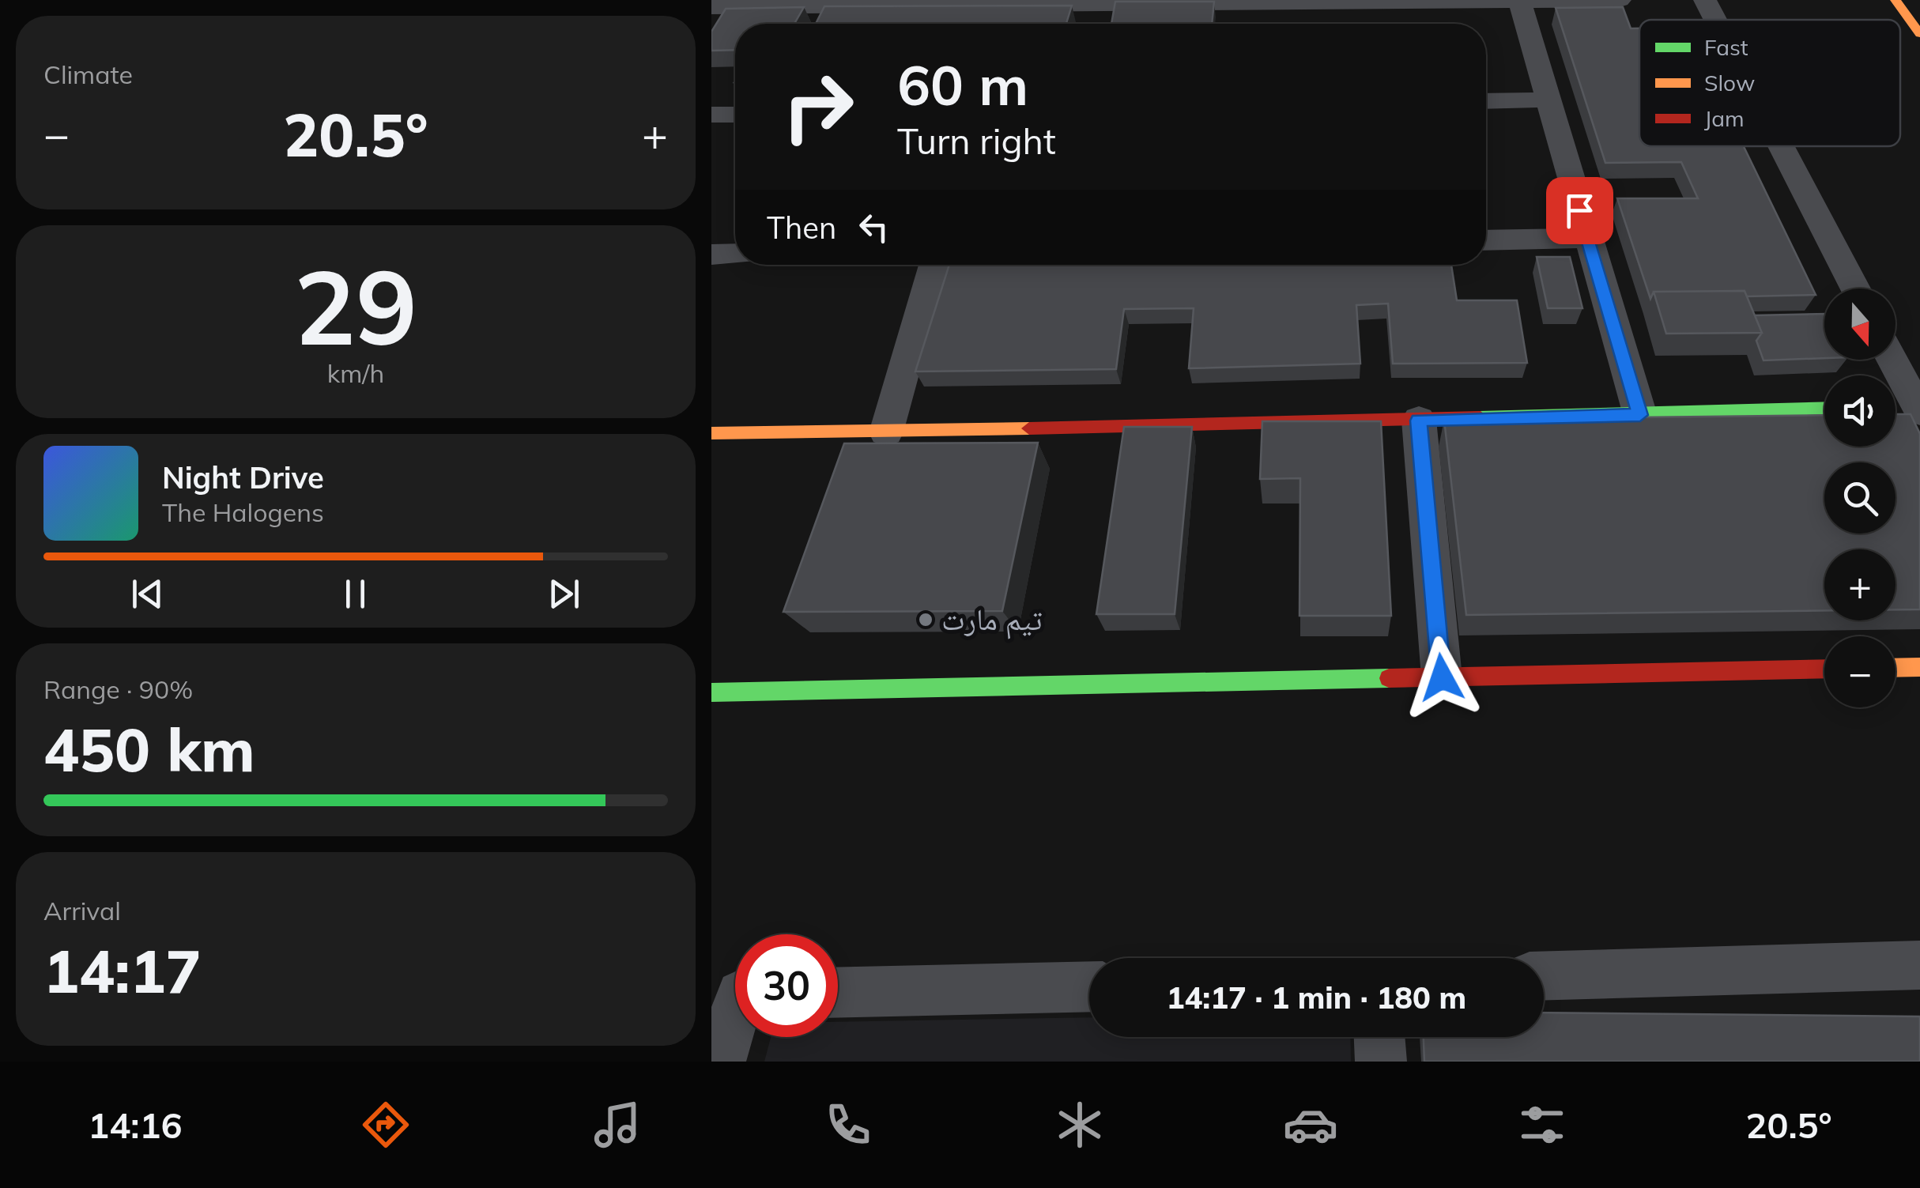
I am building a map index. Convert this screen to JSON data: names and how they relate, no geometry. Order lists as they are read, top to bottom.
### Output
{
  "places": ["تیم مارت"],
  "legend": ["Fast", "Slow", "Jam"],
  "north": "bottom",
  "page": {
    "tile": [
      "Climate",
      ["29", "km/h"],
      ["Range · 90%", "450 km"],
      ["Arrival", "14:17"]
    ],
    "turn": ["60 m", "Turn right"],
    "heat": ["−", "20.5°", "+"],
    "then": "Then",
    "map_buttons": ["+", "−"],
    "song": ["Night Drive", "The Halogens"],
    "limit": "30",
    "trip": "14:17 · 1 min · 180 m",
    "tabs": ["14:16", "20.5°"]
  }
}
